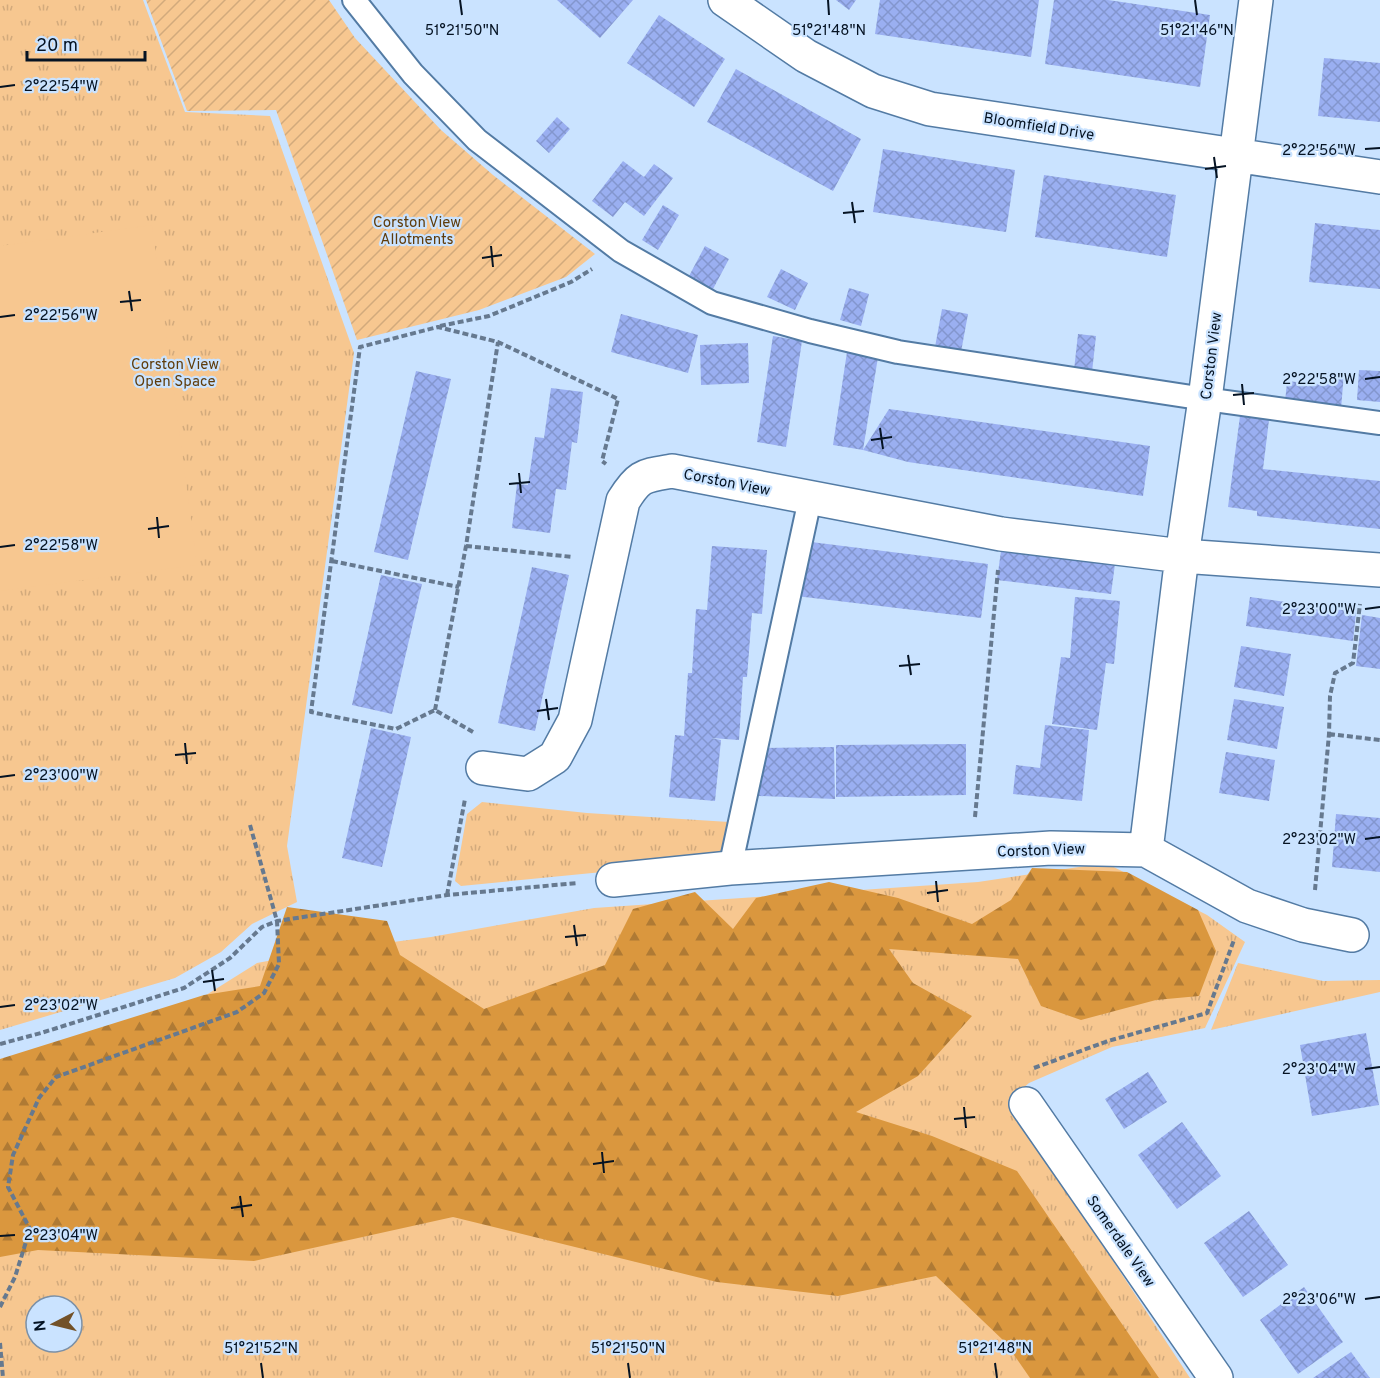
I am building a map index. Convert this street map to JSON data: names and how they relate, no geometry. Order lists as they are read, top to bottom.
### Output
{
  "streets": {
    "street": ["Bloomfield Drive", "Corston View", "Somerdale View"]
  },
  "crossings": [
    ["Bloomfield Drive", "Corston View"]
  ],
  "parks": ["Corston View Allotments", "Corston View Open Space"],
  "scale_bar": "20 m",
  "north": "left",
  "coordinates": [
    "51°21'50\"N",
    "51°21'48\"N",
    "51°21'46\"N",
    "2°22'54\"W",
    "2°22'56\"W",
    "2°22'58\"W",
    "2°23'00\"W",
    "2°23'02\"W",
    "2°23'04\"W",
    "2°23'06\"W",
    "51°21'52\"N"
  ]
}
